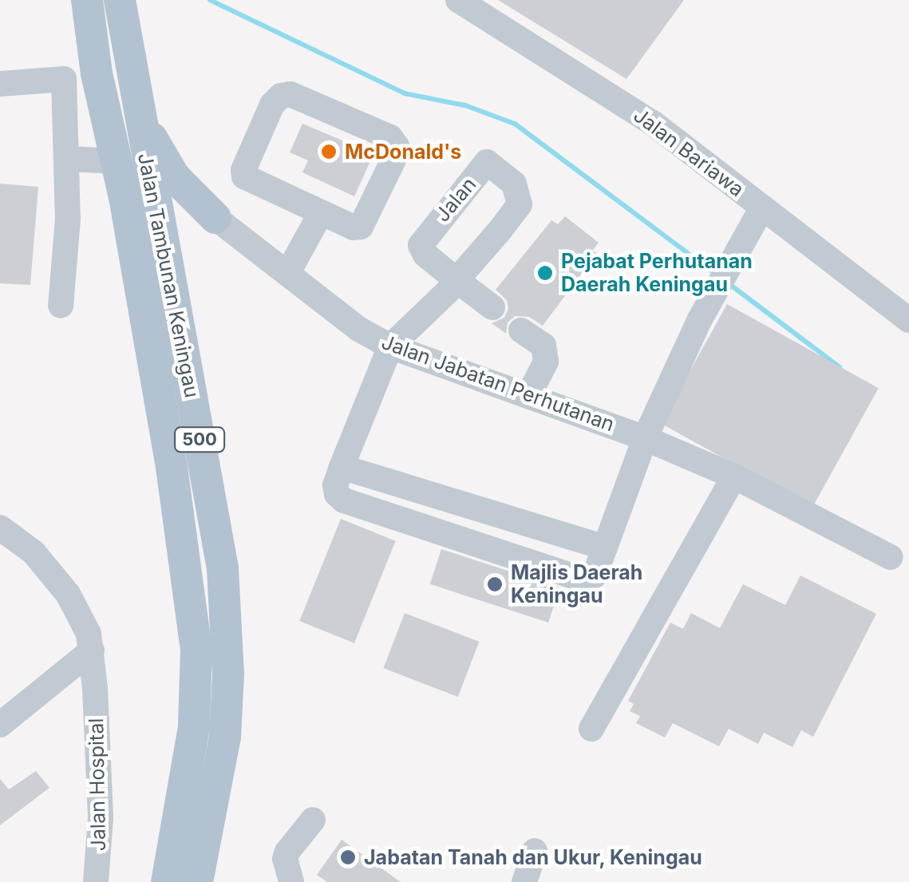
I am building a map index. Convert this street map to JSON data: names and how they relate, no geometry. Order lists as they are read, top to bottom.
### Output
{
  "streets": {
    "main road": ["Jalan Tambunan Keningau", "500"],
    "street": ["Jalan Bariawa", "Jalan Jabatan Perhutanan", "Jalan Hospital"]
  },
  "places": [
    "McDonald's",
    "Pejabat Perhutanan Daerah Keningau",
    "Majlis Daerah Keningau",
    "Jabatan Tanah dan Ukur, Keningau"
  ]
}
